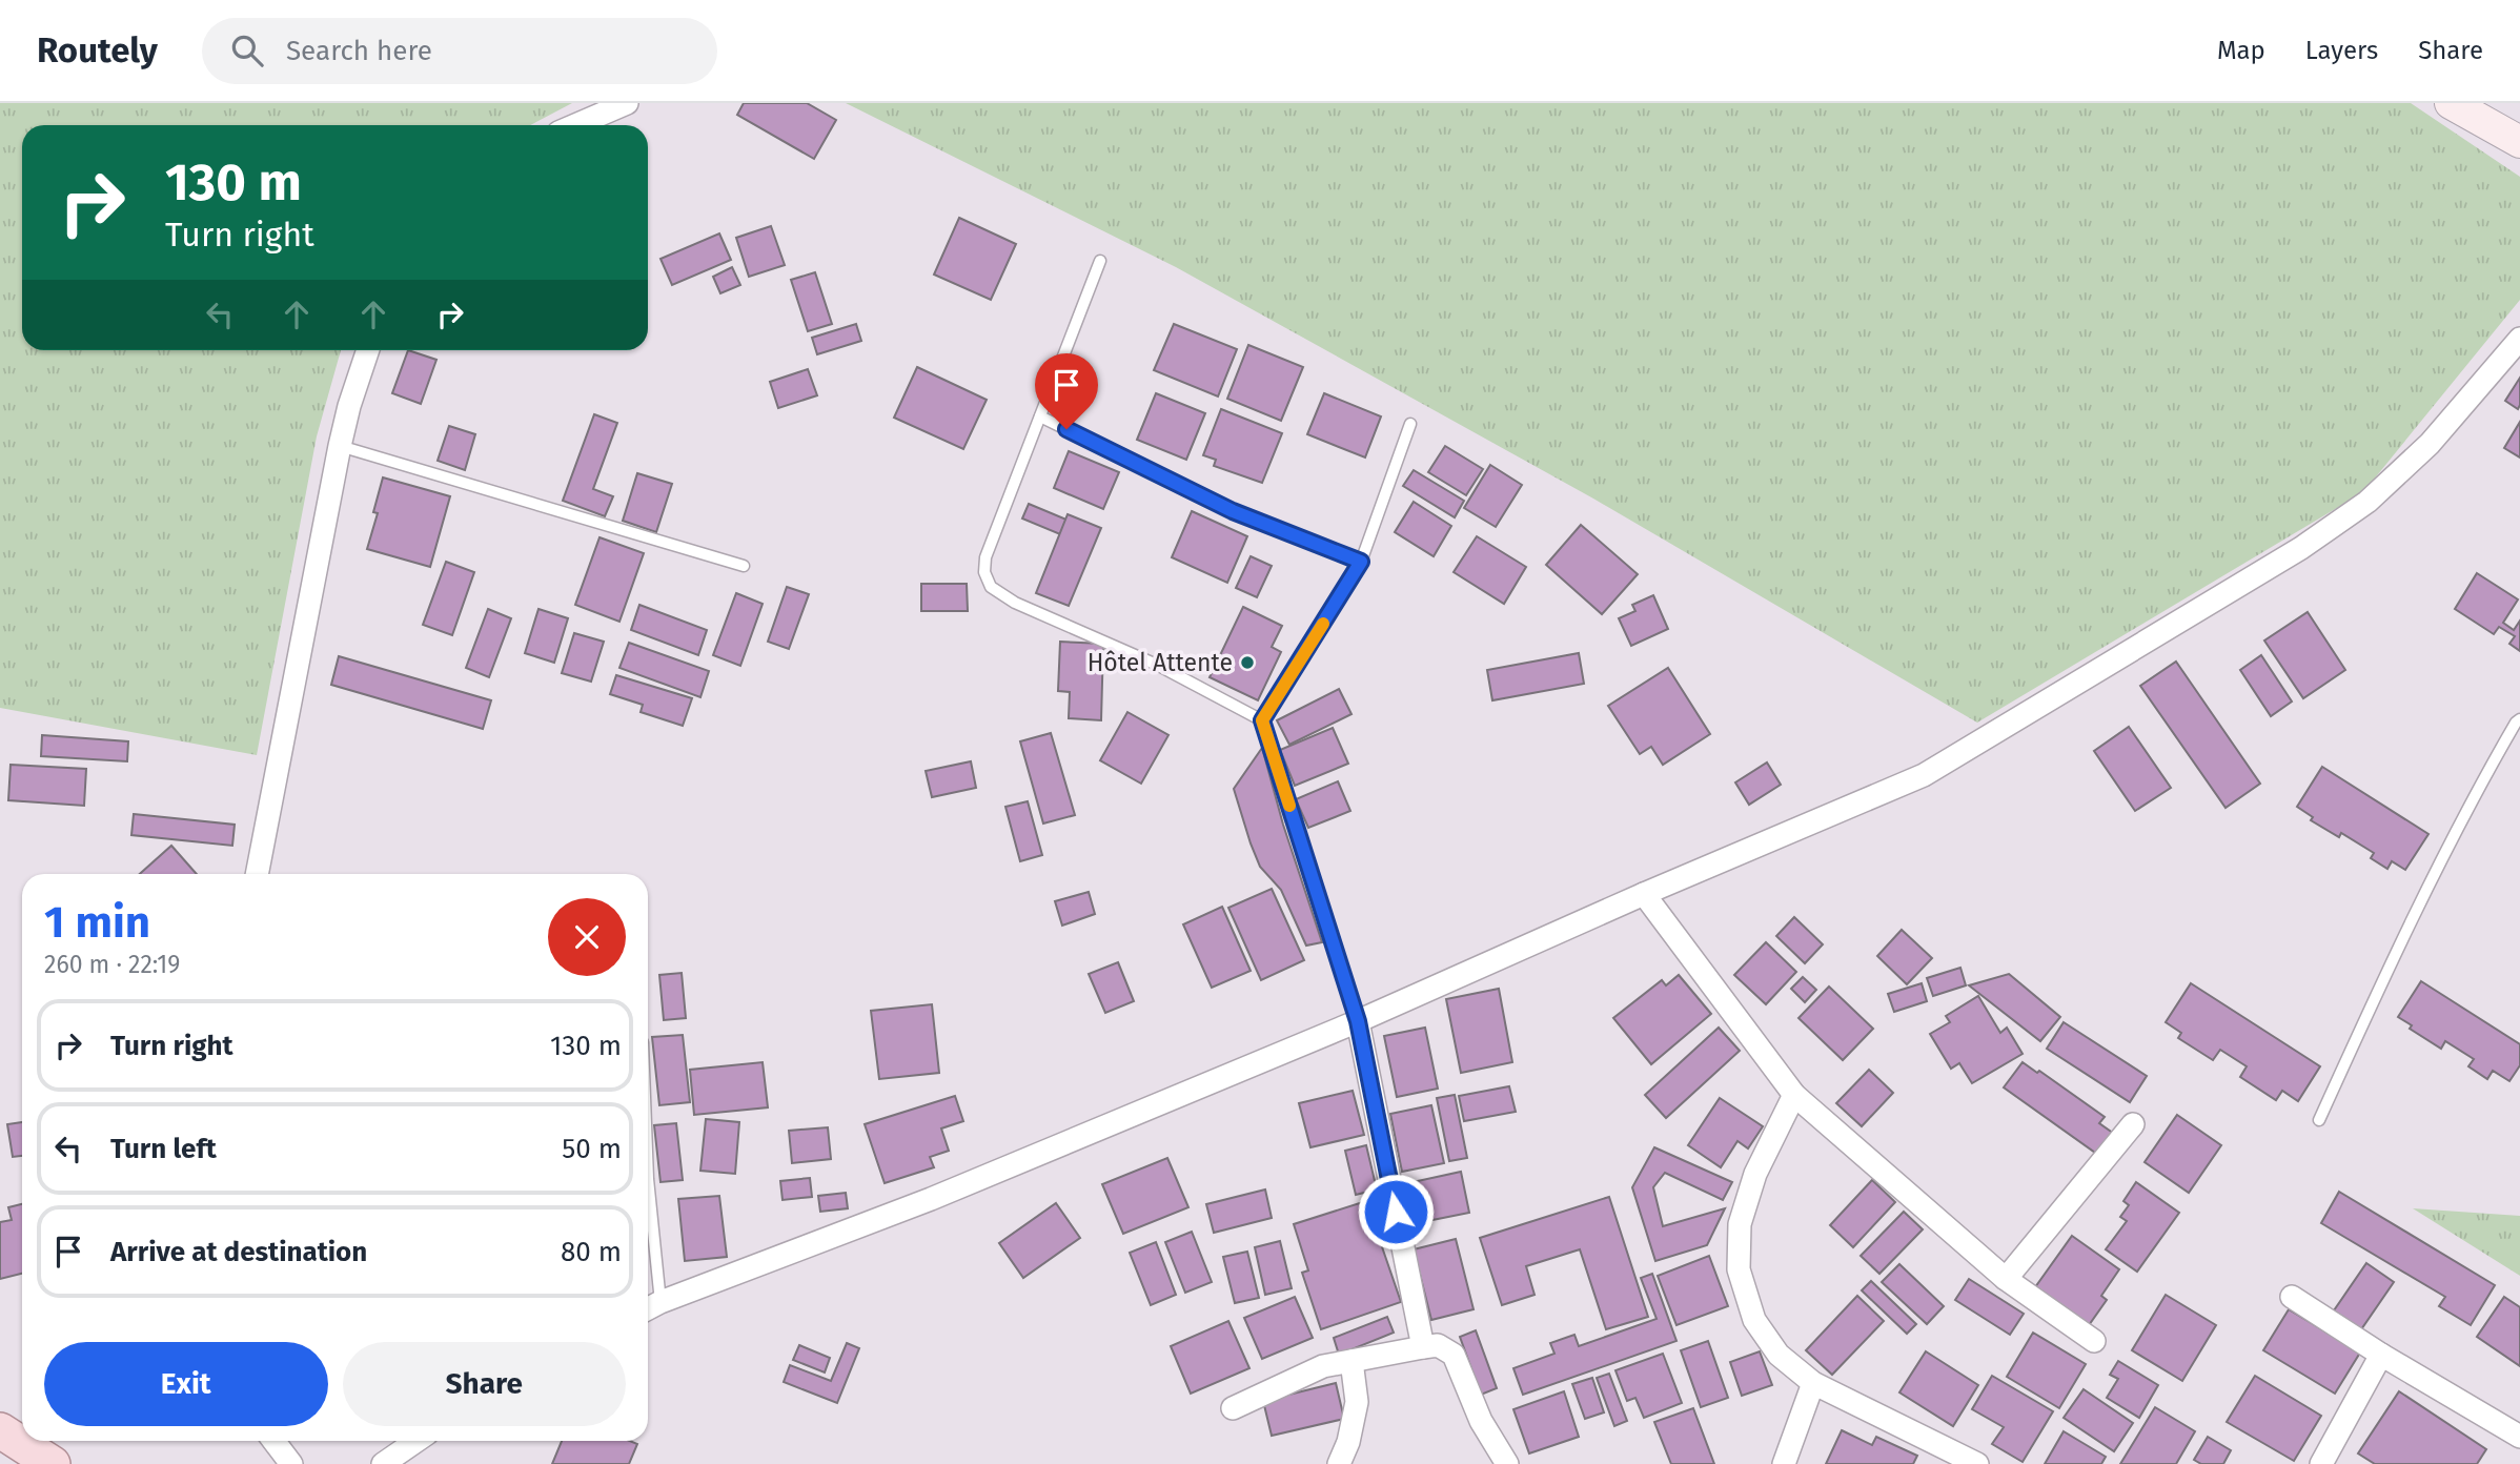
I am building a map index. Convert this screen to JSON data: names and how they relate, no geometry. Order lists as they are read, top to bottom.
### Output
{
  "places": ["Hôtel Attente"],
  "page": {
    "header": "Routely",
    "search": "Search here",
    "nav": ["Map", "Layers", "Share"],
    "turn": ["130 m", "Turn right"],
    "heading": ["1 min", "260 m · 22:19"],
    "list": [
      {
        "name": "Turn right",
        "value": "130 m"
      },
      {
        "name": "Turn left",
        "value": "50 m"
      },
      {
        "name": "Arrive at destination",
        "value": "80 m"
      }
    ],
    "buttons": ["Exit", "Share"]
  }
}
